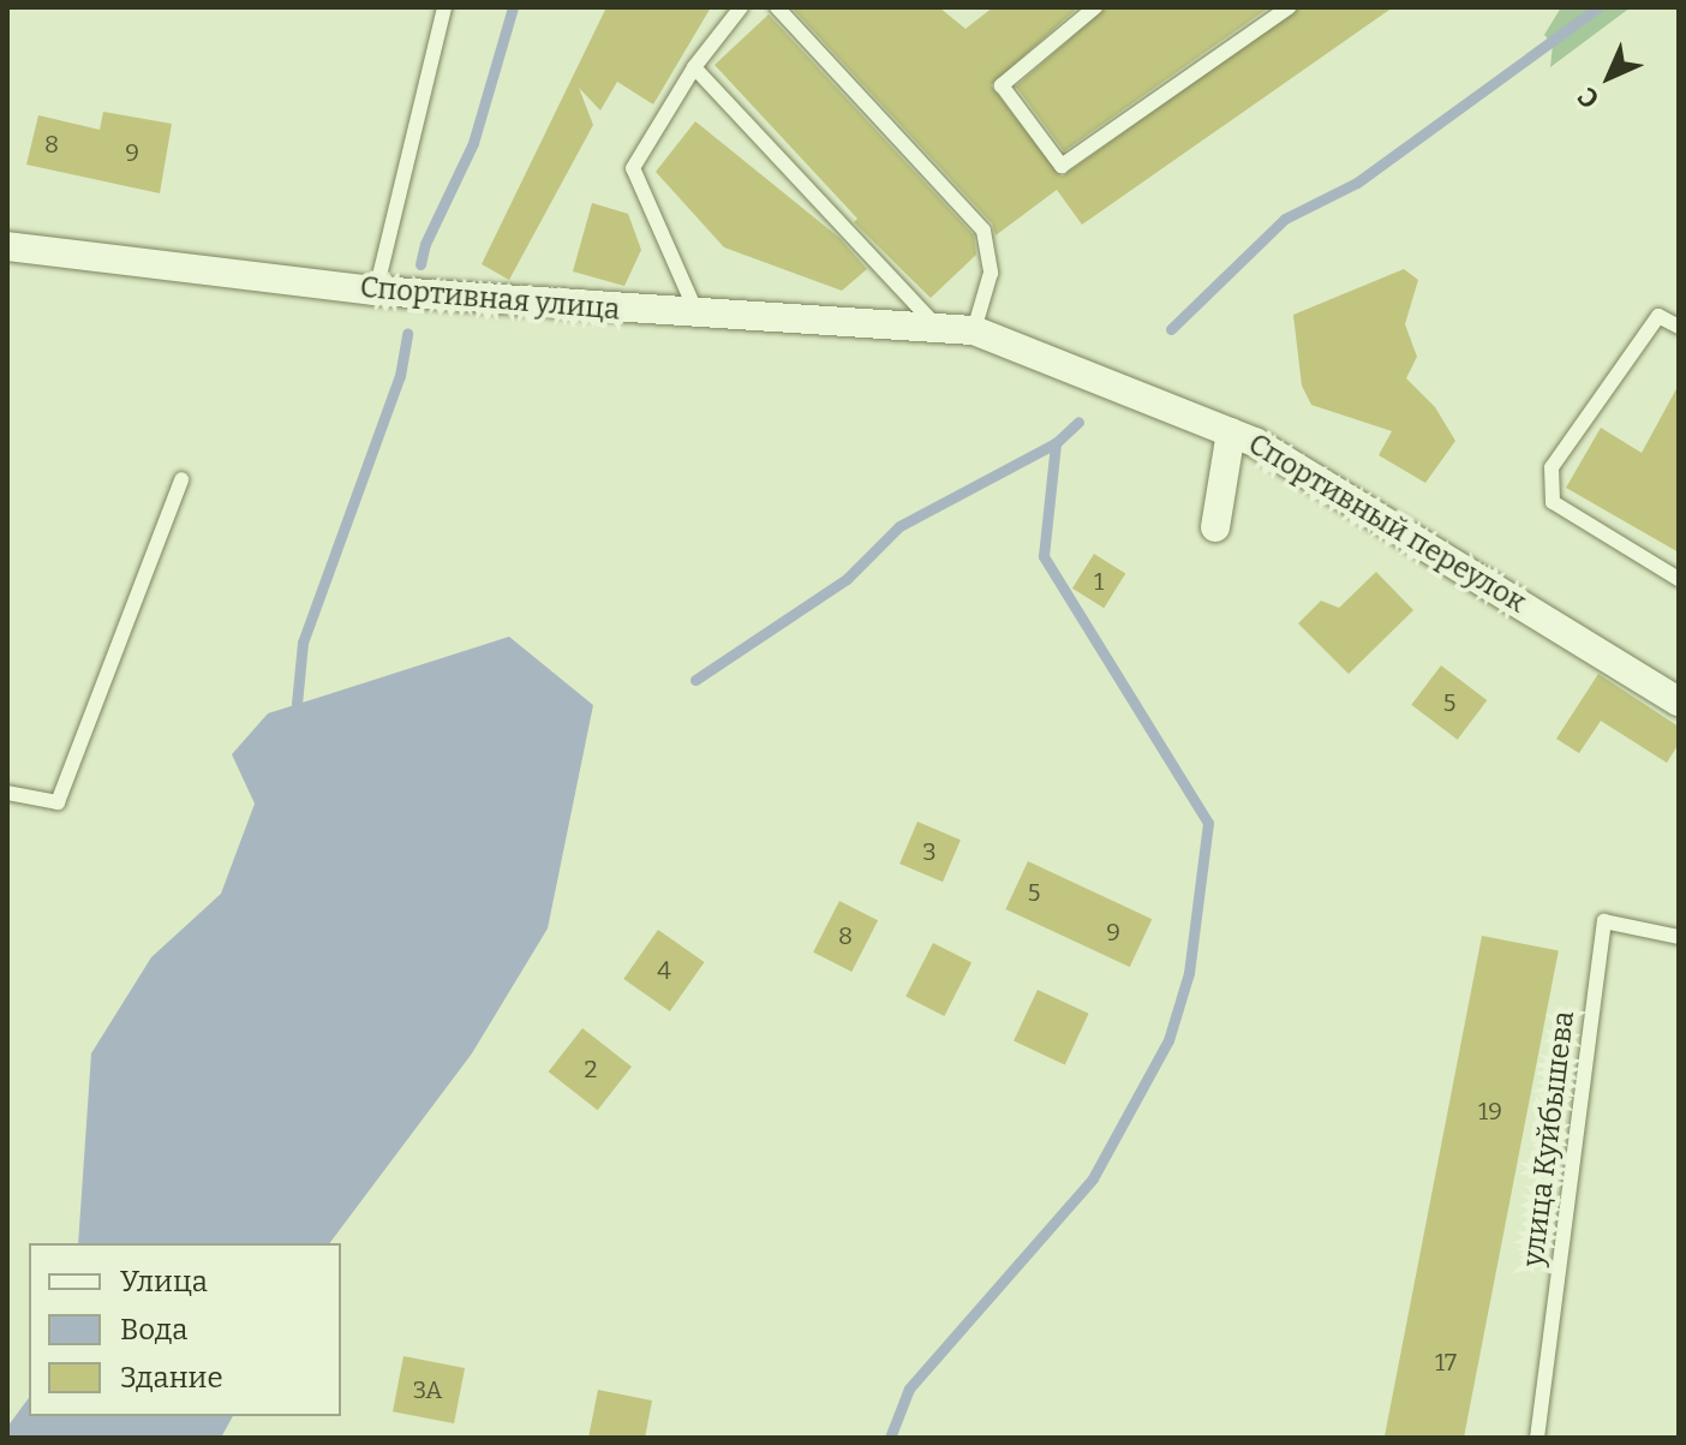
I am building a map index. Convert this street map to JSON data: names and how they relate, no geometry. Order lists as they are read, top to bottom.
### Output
{
  "streets": {
    "street": ["Спортивная улица", "Спортивный переулок"],
    "lane": ["улица Куйбышева"]
  },
  "crossings": [
    ["Спортивная улица", "Спортивный переулок"]
  ],
  "house_numbers": [
    "8",
    "9",
    "1",
    "5",
    "3",
    "5",
    "9",
    "8",
    "4",
    "2",
    "19",
    "17",
    "3А"
  ],
  "legend": ["Улица", "Вода", "Здание"],
  "north": "bottom left"
}
